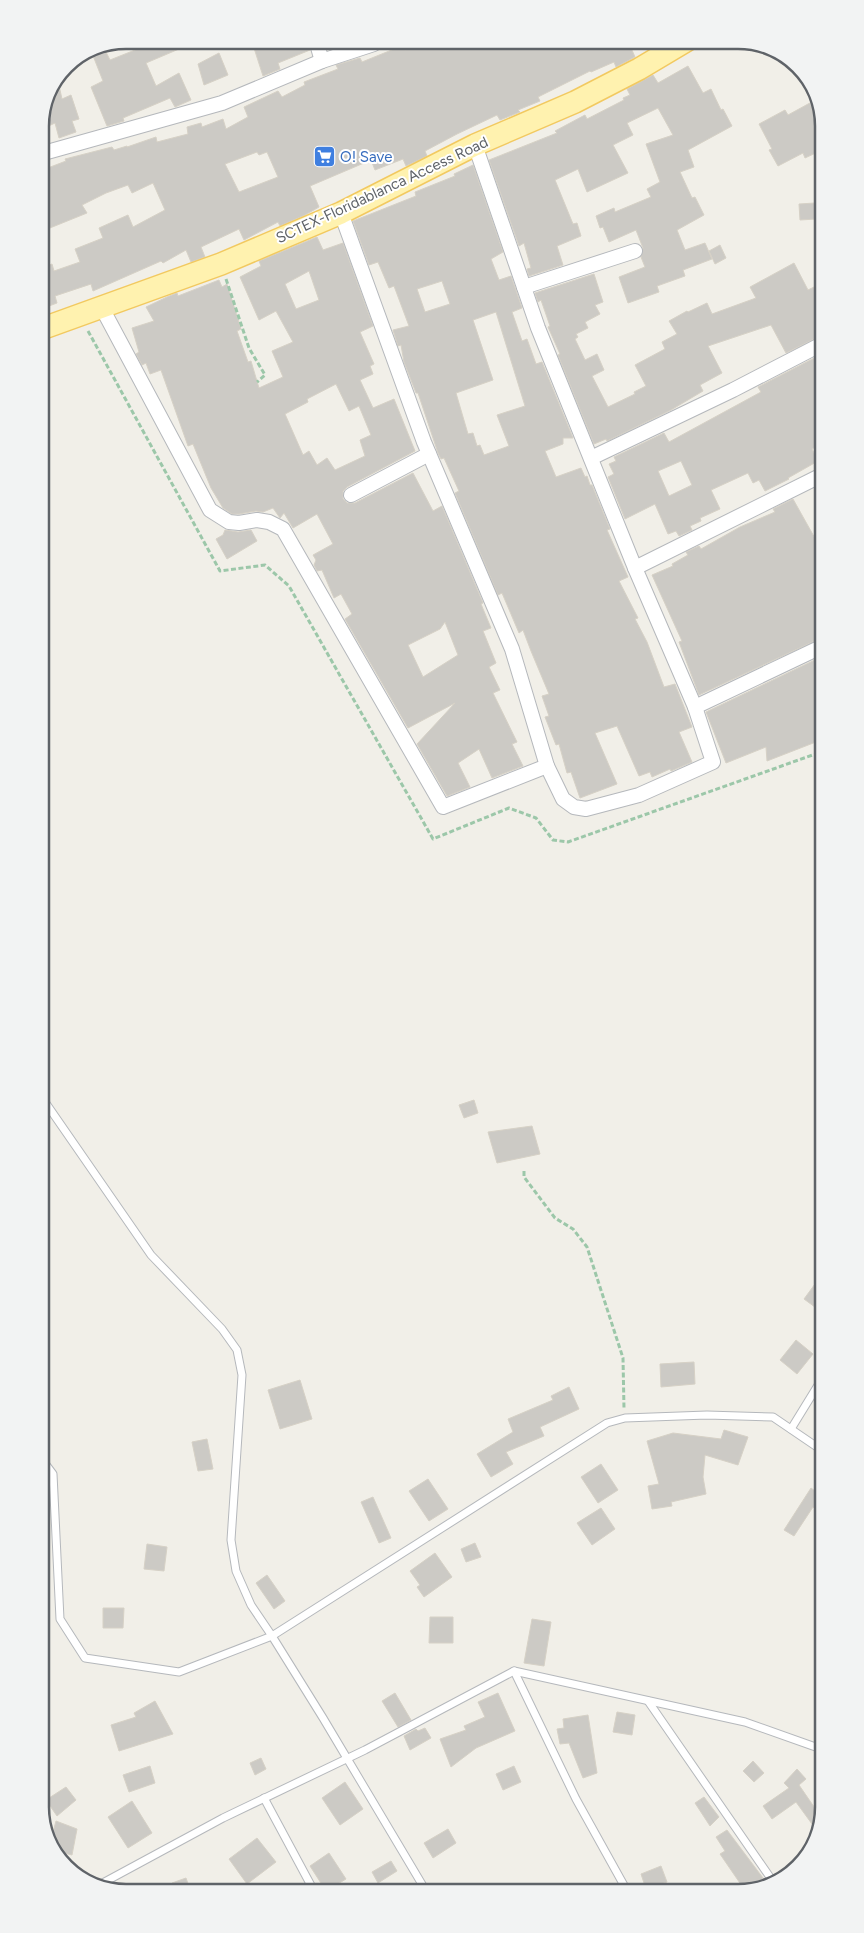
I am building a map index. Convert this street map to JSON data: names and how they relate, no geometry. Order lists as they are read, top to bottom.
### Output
{
  "streets": {
    "main road": ["SCTEX-Floridablanca Access Road"]
  },
  "places": {
    "supermarket": ["O! Save"]
  }
}
